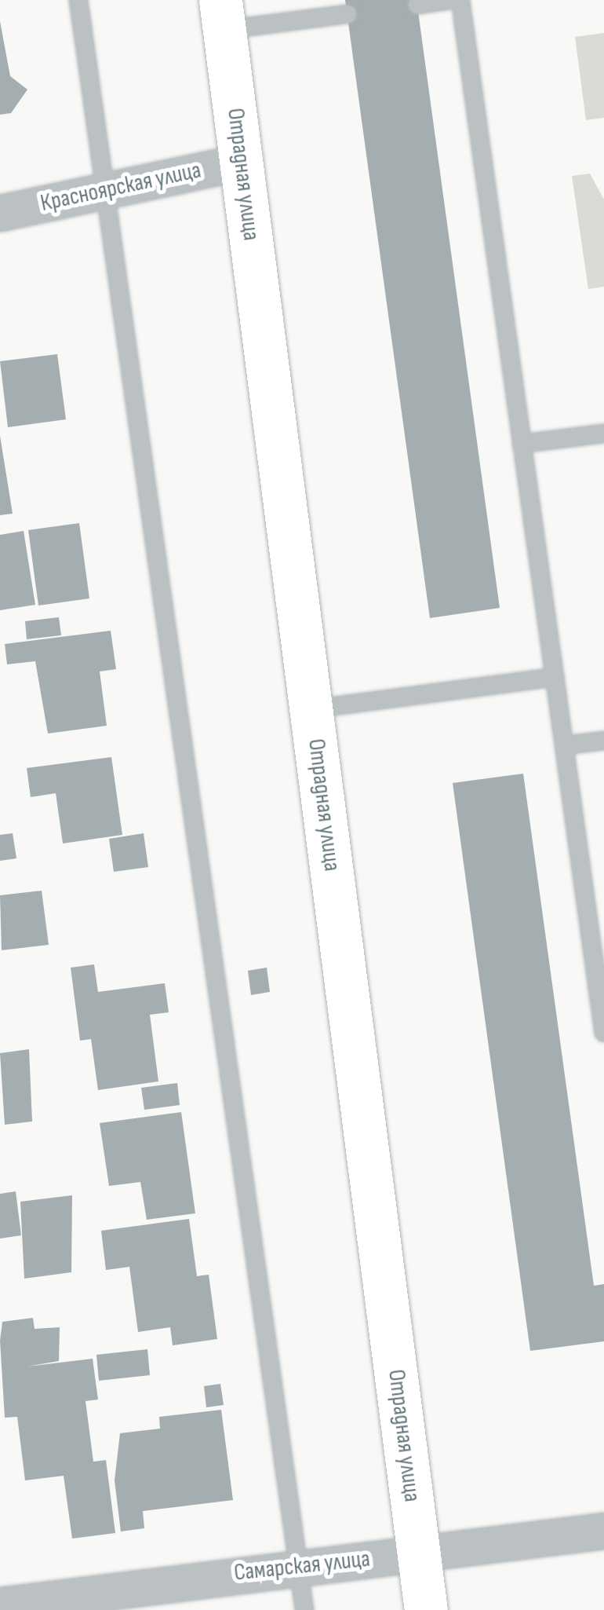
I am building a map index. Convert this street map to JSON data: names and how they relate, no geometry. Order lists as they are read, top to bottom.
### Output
{
  "streets": {
    "street": ["Отрадная улица", "Красноярская улица", "Самарская улица"]
  },
  "crossings": [
    ["Отрадная улица", "Красноярская улица"],
    ["Отрадная улица", "Самарская улица"]
  ]
}
